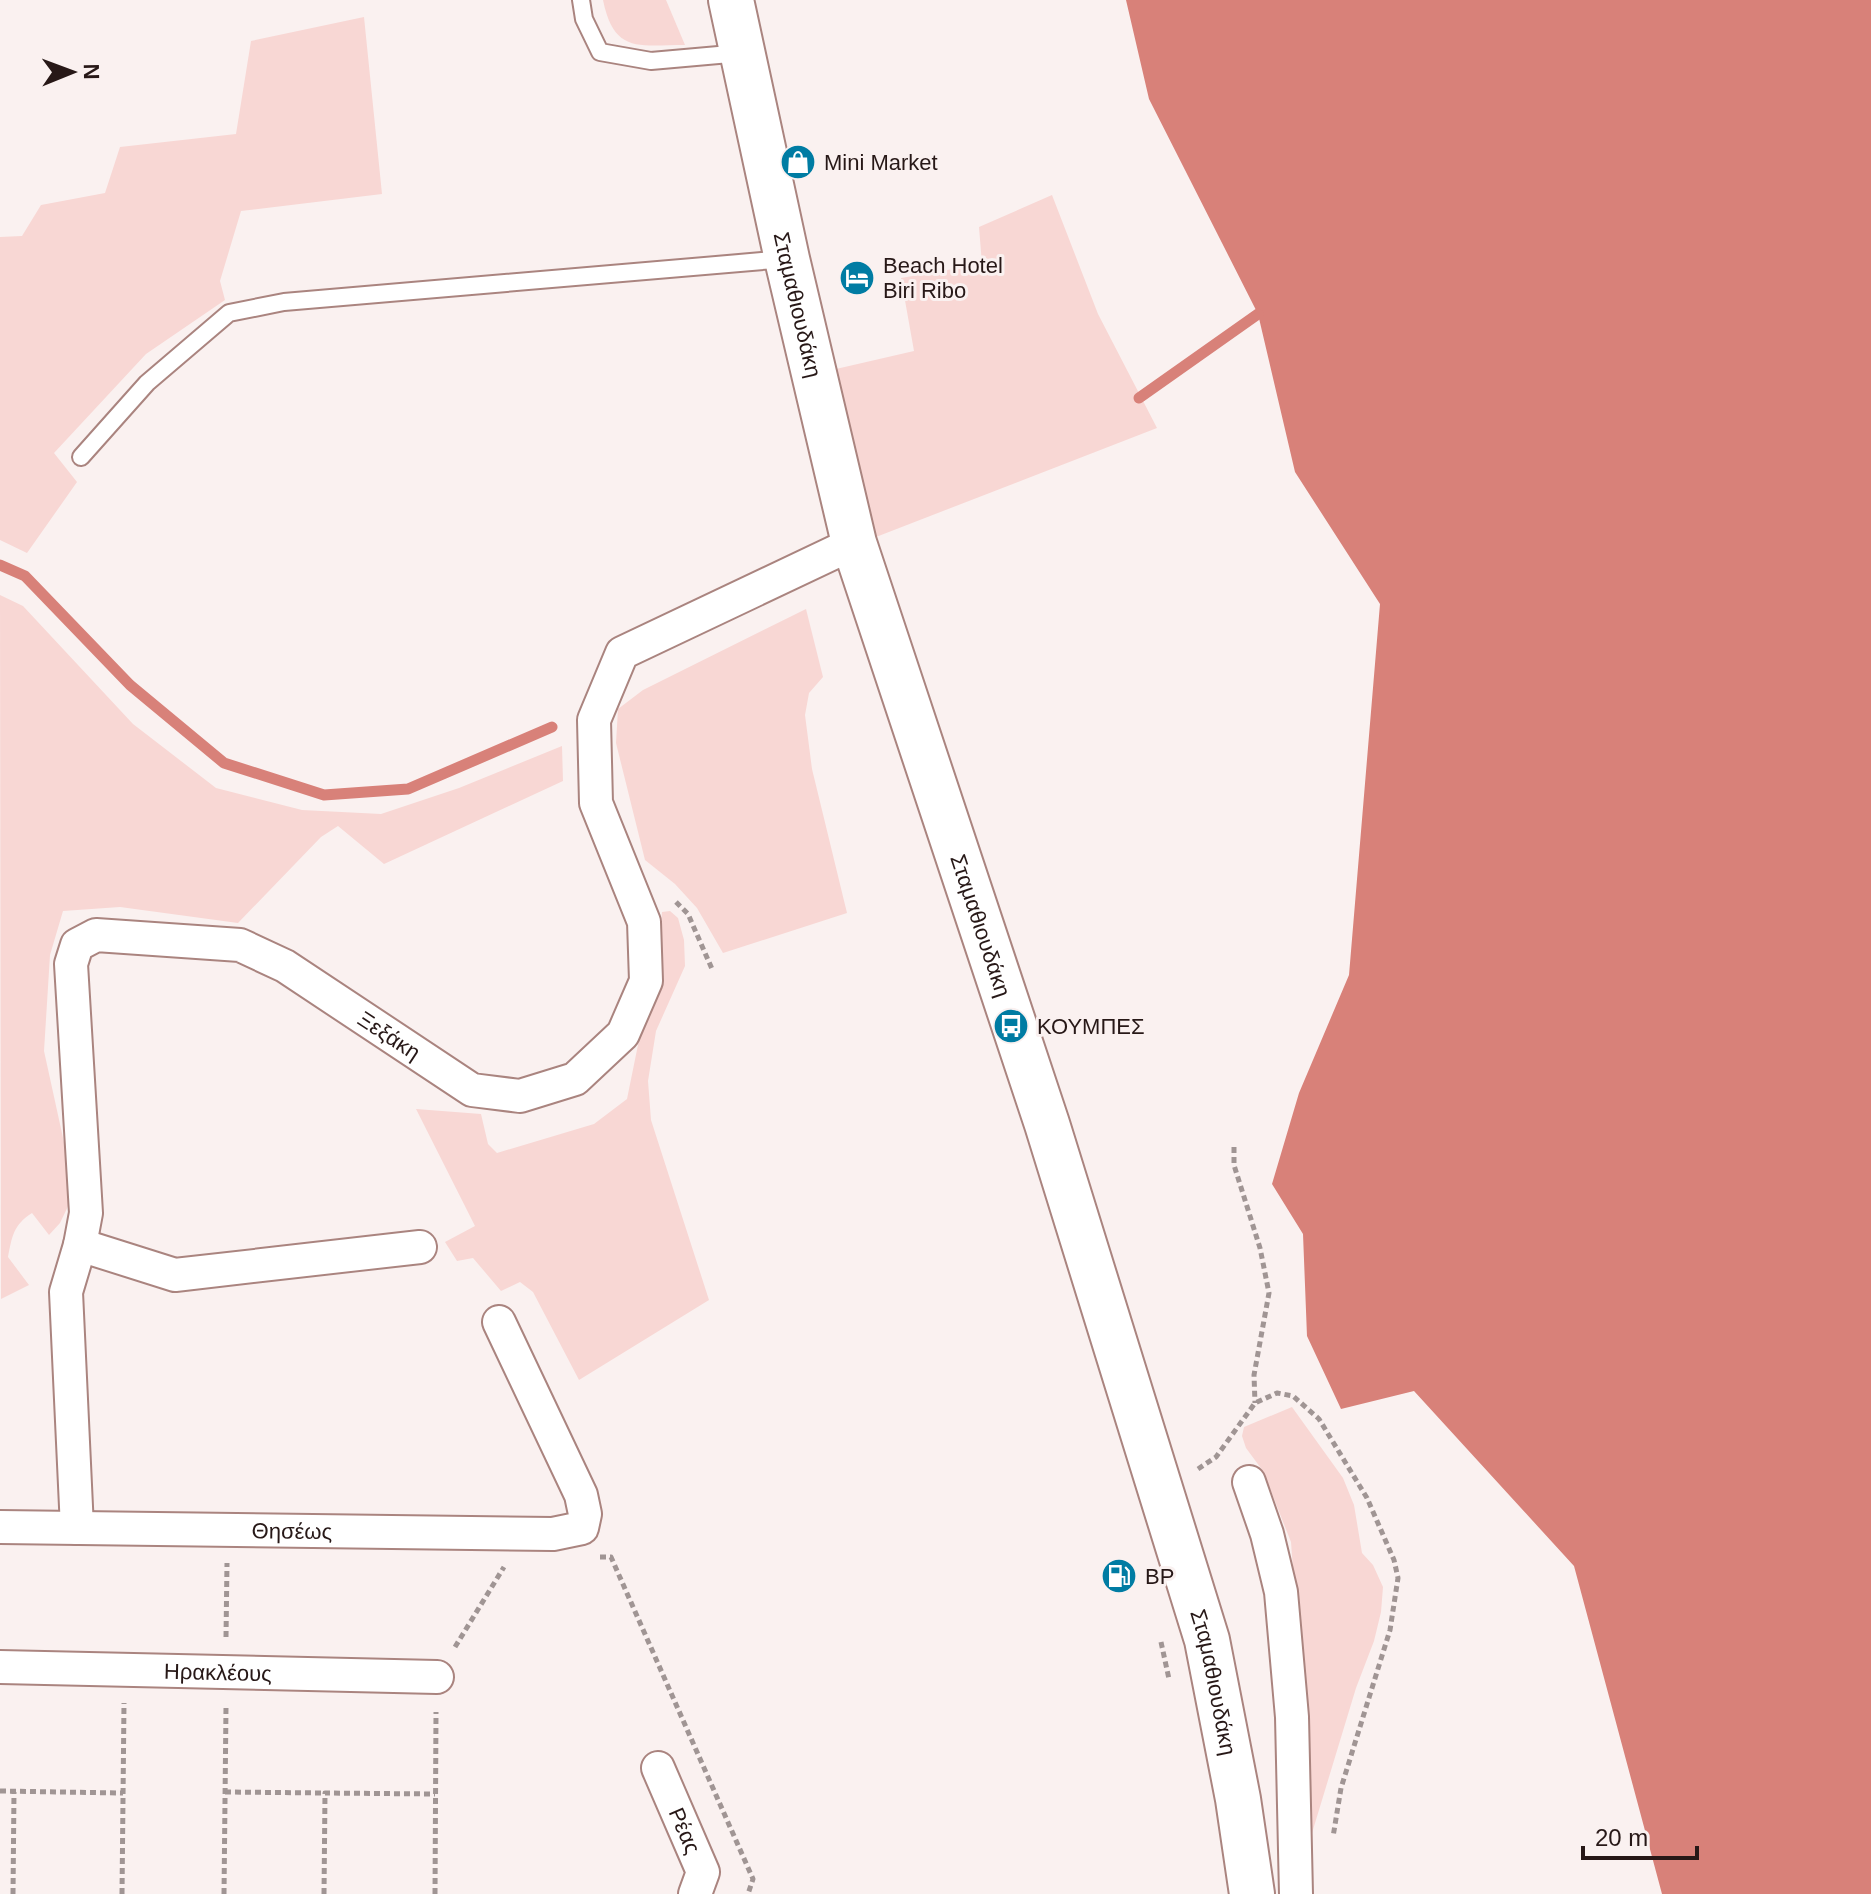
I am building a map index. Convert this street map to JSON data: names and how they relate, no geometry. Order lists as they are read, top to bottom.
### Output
{
  "streets": {
    "main road": ["Σταμαθιουδάκη"],
    "street": [
      "Ξεξάκη",
      "Θησέως",
      "Ηρακλέους",
      "Ρέας"
    ]
  },
  "crossings": [
    ["Σταμαθιουδάκη", "Ξεξάκη"],
    ["Ξεξάκη", "Θησέως"]
  ],
  "places": {
    "shop": ["Mini Market"],
    "hotel": ["Beach Hotel Biri Ribo"],
    "bus stop": ["ΚΟΥΜΠΕΣ"],
    "fuel station": ["BP"]
  },
  "scale_bar": "20 m",
  "north": "right"
}
